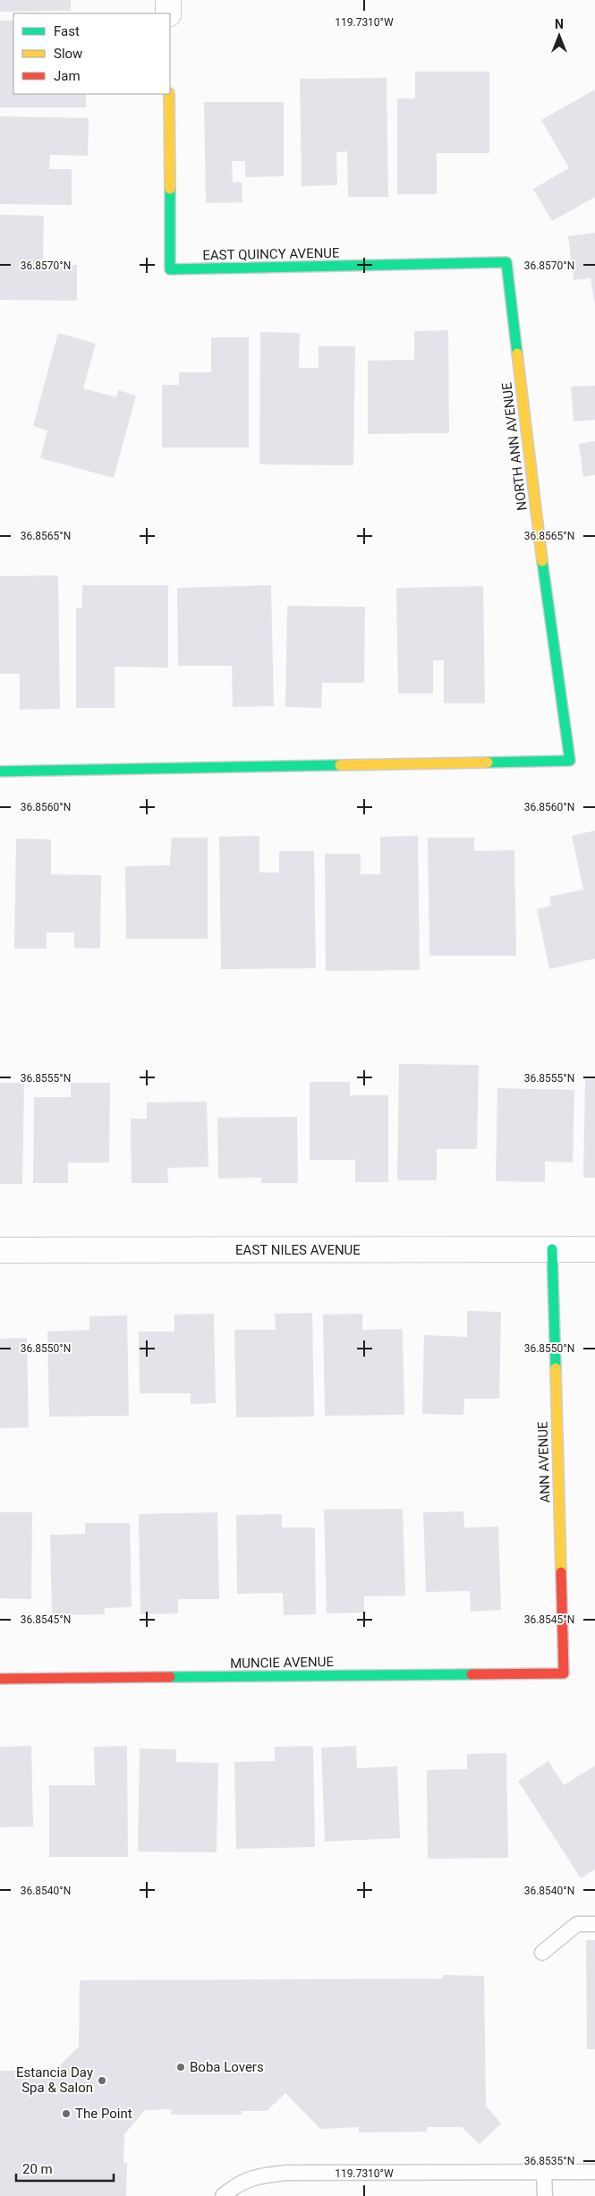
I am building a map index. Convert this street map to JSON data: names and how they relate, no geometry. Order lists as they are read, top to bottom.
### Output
{
  "streets": {
    "street": [
      "EAST QUINCY AVENUE",
      "NORTH ANN AVENUE",
      "EAST NILES AVENUE",
      "ANN AVENUE",
      "MUNCIE AVENUE"
    ]
  },
  "crossings": [
    ["EAST QUINCY AVENUE", "NORTH ANN AVENUE"],
    ["EAST NILES AVENUE", "ANN AVENUE"],
    ["ANN AVENUE", "MUNCIE AVENUE"]
  ],
  "places": ["Boba Lovers", "Estancia Day Spa & Salon", "The Point"],
  "legend": ["Fast", "Slow", "Jam"],
  "scale_bar": "20 m",
  "north": "top",
  "coordinates": [
    "119.7310°W",
    "36.8570°N",
    "36.8565°N",
    "36.8560°N",
    "36.8555°N",
    "36.8550°N",
    "36.8545°N",
    "36.8540°N",
    "36.8535°N"
  ]
}
